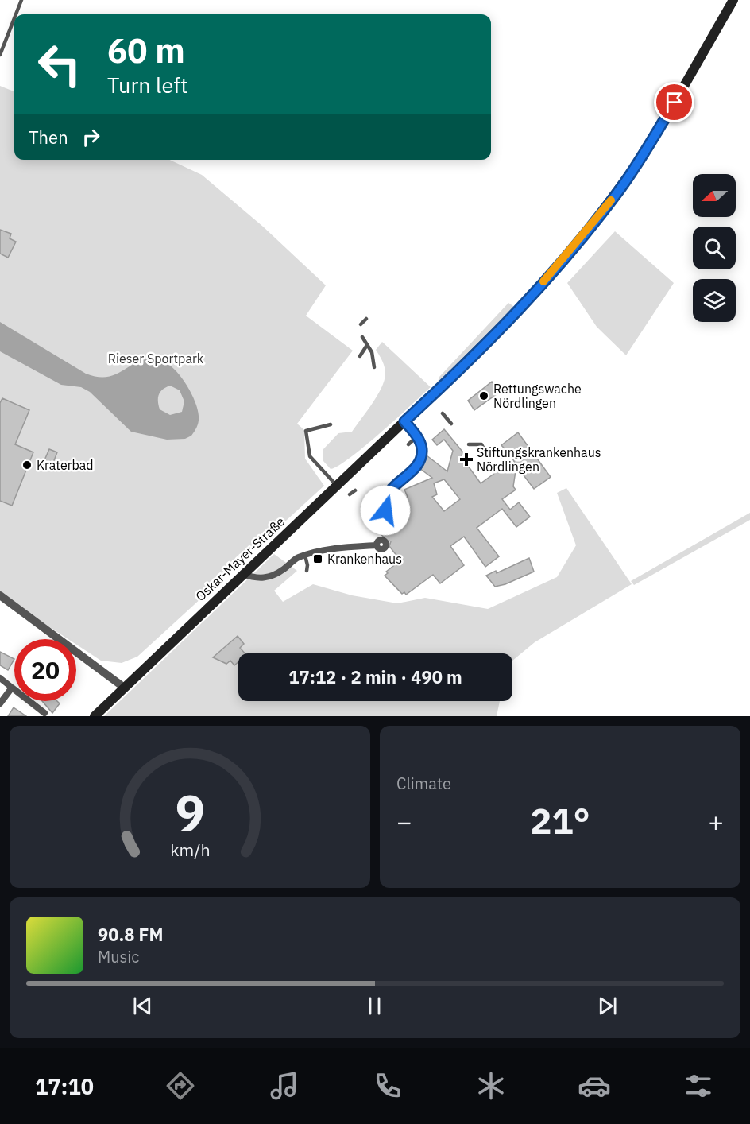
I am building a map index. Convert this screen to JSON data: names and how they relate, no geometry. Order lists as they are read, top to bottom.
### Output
{
  "streets": {
    "main road": ["Oskar-Mayer-Straße"]
  },
  "parks": ["Rieser Sportpark"],
  "places": {
    "other": ["Rettungswache Nördlingen", "Kraterbad"],
    "health": ["Stiftungskrankenhaus Nördlingen"],
    "transit": ["Krankenhaus"]
  },
  "north": "left",
  "page": {
    "turn": ["60 m", "Turn left"],
    "then": "Then",
    "limit": "20",
    "trip": "17:12 · 2 min · 490 m",
    "tile": "Climate",
    "heat": ["−", "21°", "+"],
    "song": ["90.8 FM", "Music"],
    "tabs": "17:10",
    "gauge": ["9", "km/h"]
  }
}
